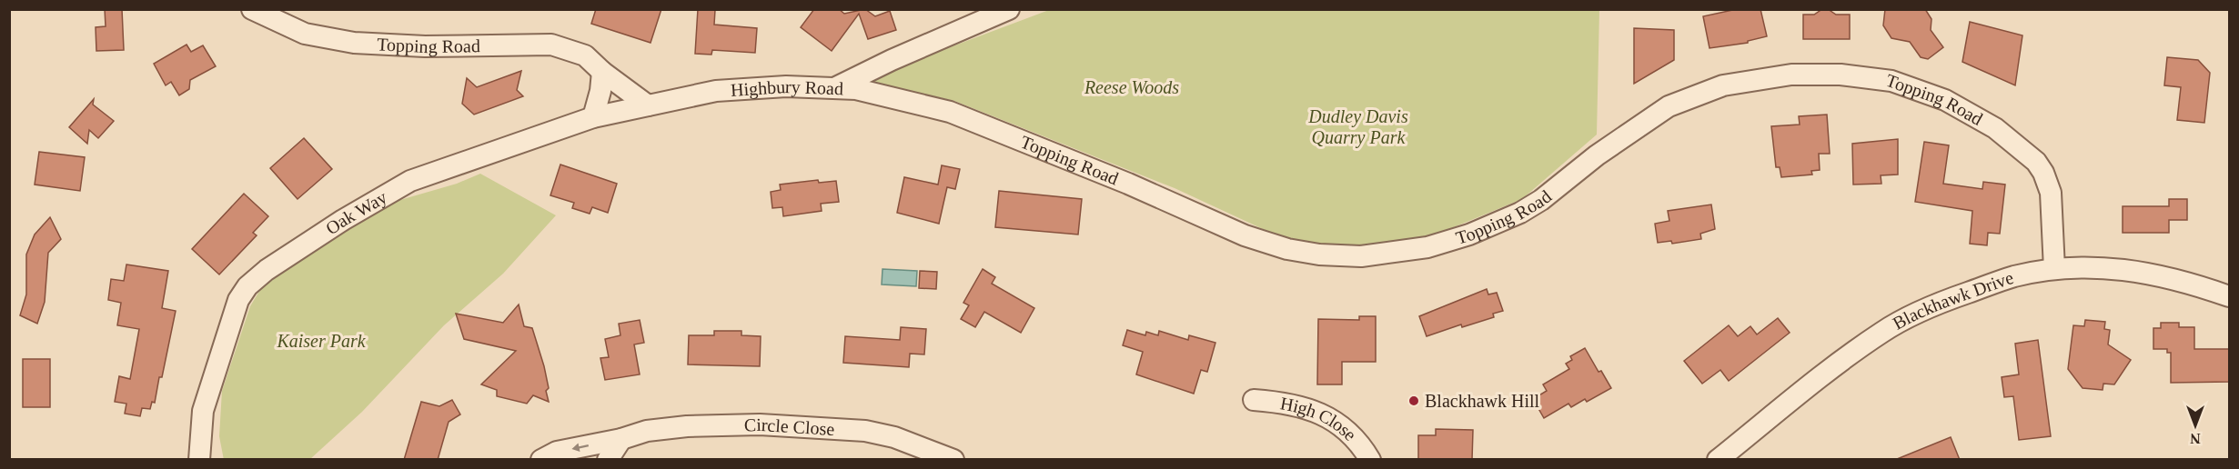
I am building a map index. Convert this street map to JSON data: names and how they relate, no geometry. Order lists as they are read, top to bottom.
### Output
{
  "streets": {
    "street": [
      "Topping Road",
      "Highbury Road",
      "Oak Way",
      "Blackhawk Drive",
      "High Close",
      "Circle Close"
    ]
  },
  "crossings": [
    ["Topping Road", "Highbury Road"],
    ["Topping Road", "Oak Way"],
    ["Topping Road", "Blackhawk Drive"],
    ["Highbury Road", "Oak Way"]
  ],
  "parks": ["Reese Woods", "Dudley Davis Quarry Park", "Kaiser Park"],
  "places": ["Blackhawk Hill"],
  "north": "bottom"
}
